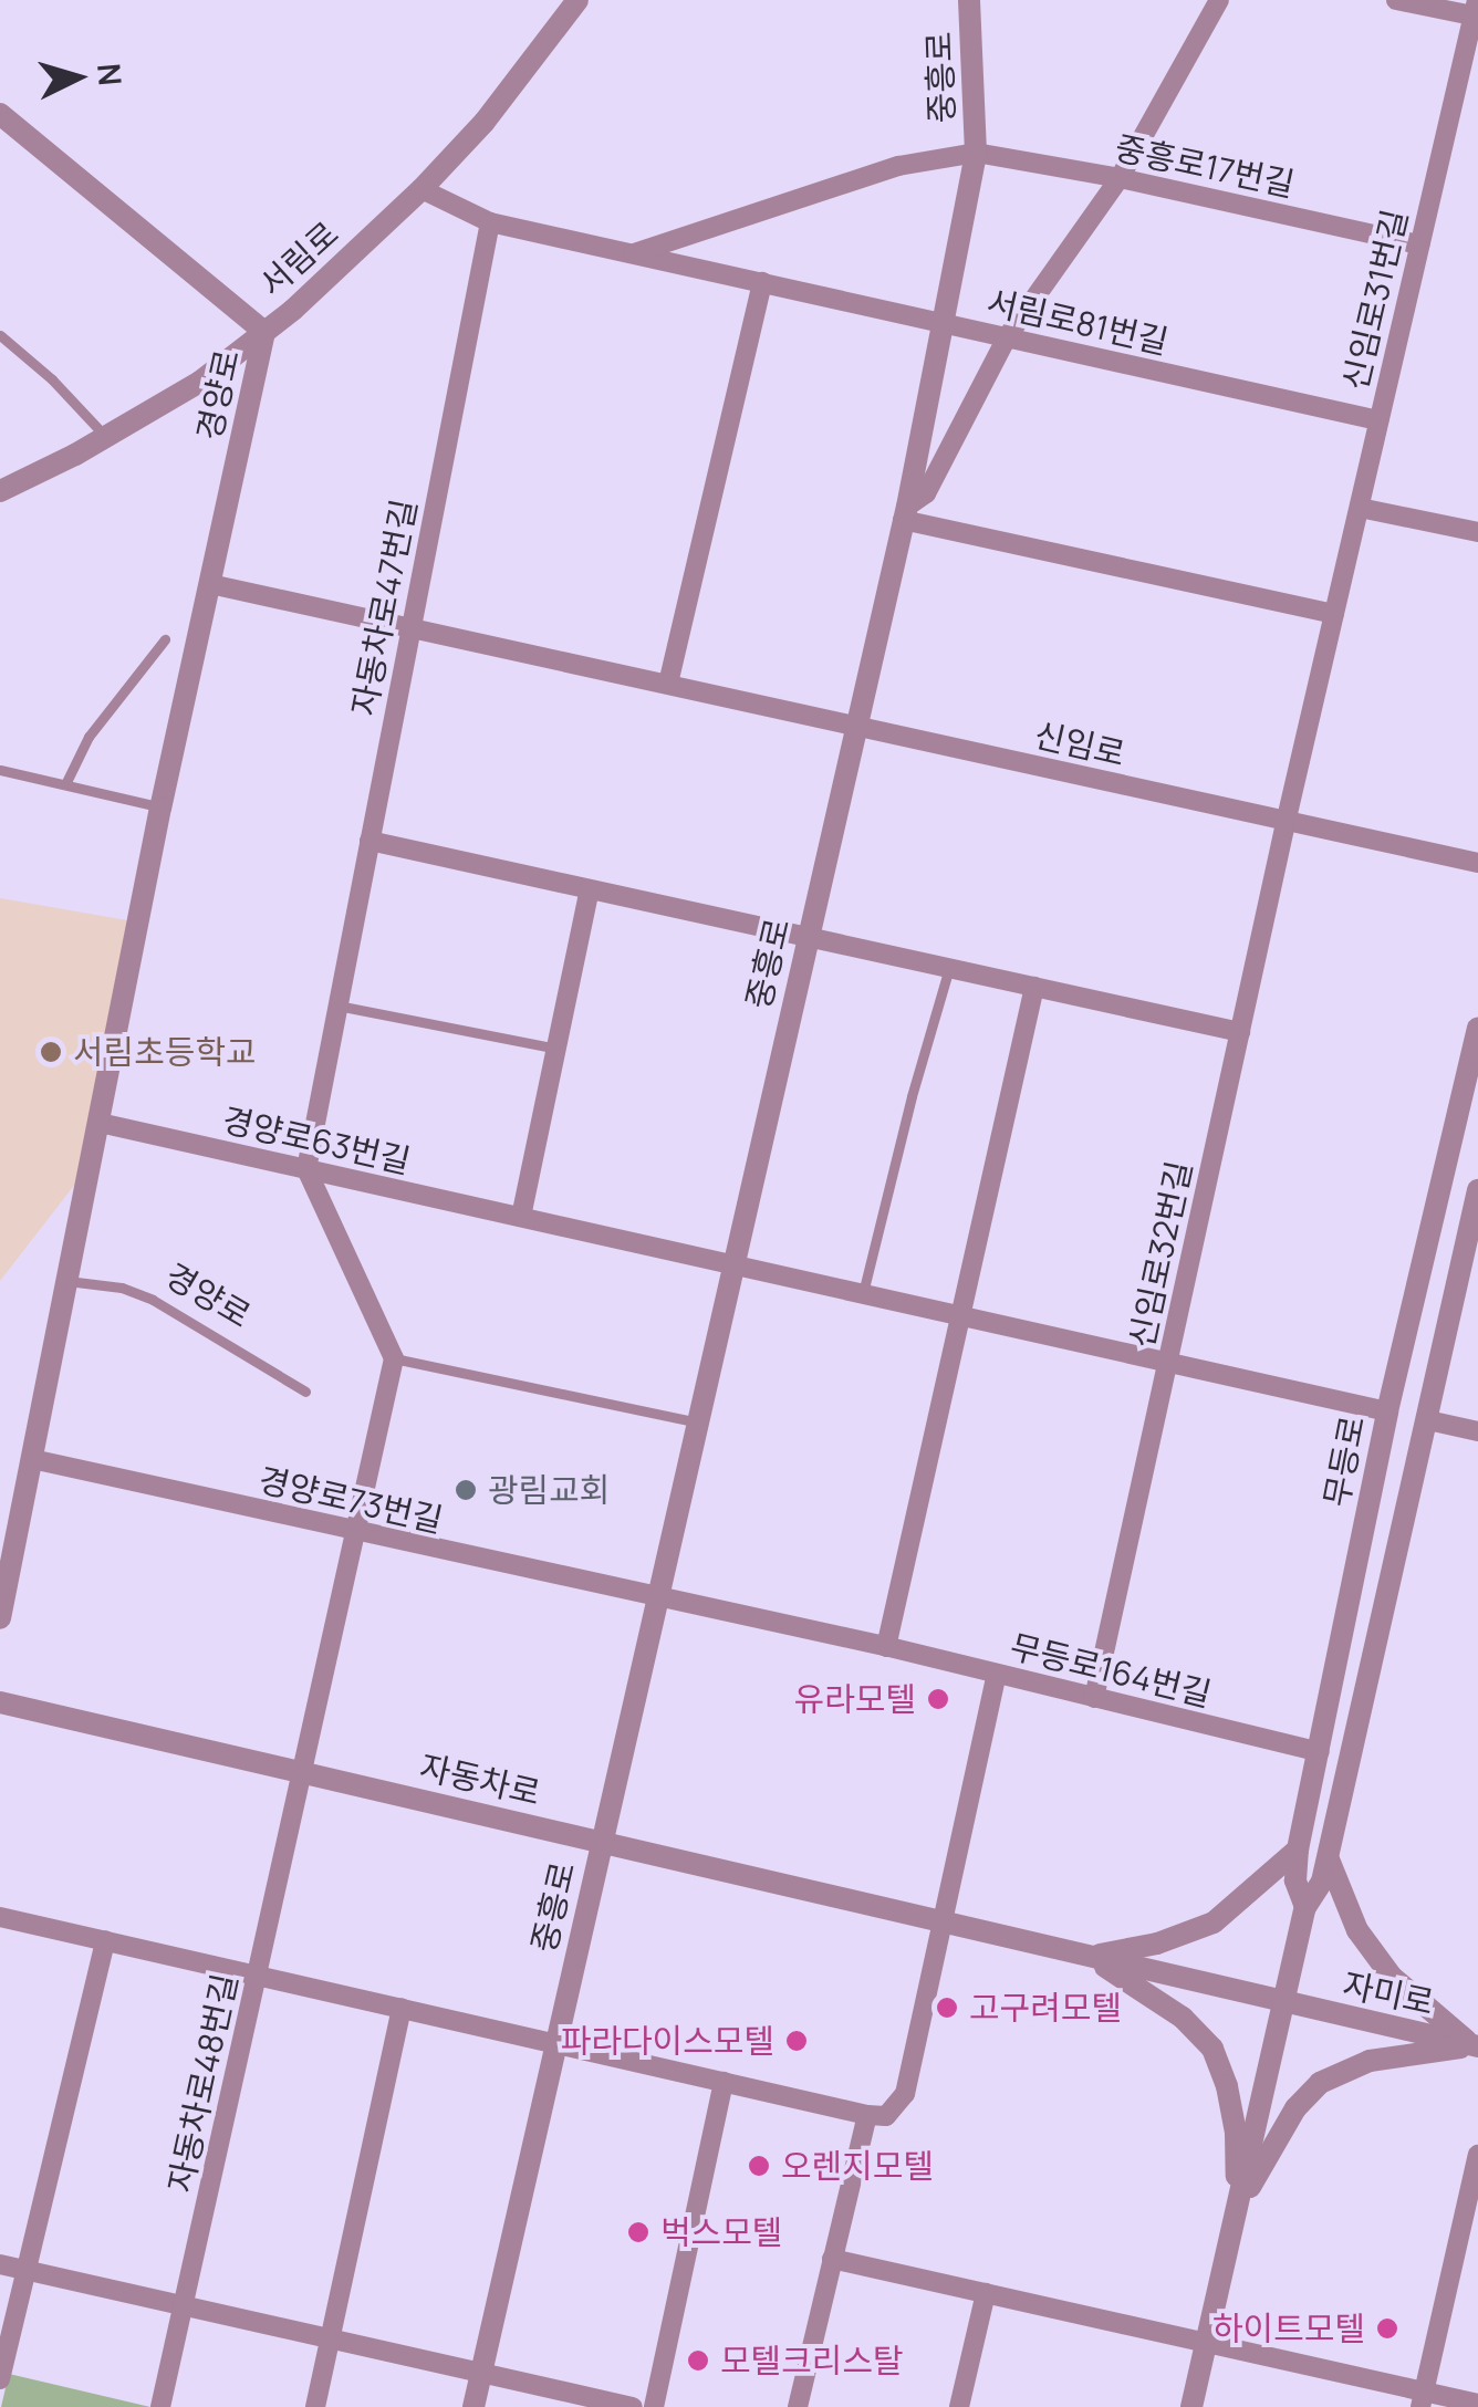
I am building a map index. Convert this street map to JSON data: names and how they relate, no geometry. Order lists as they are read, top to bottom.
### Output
{
  "streets": {
    "street": [
      "중흥로",
      "중흥로17번길",
      "서림로",
      "신임로31번길",
      "서림로81번길",
      "경양로",
      "자동차로47번길",
      "신임로",
      "경양로63번길",
      "신임로32번길",
      "무등로",
      "경양로73번길",
      "무등로164번길",
      "자동차로",
      "자미로",
      "자동차로48번길"
    ]
  },
  "crossings": [
    ["중흥로", "중흥로17번길"],
    ["중흥로", "서림로81번길"],
    ["중흥로", "신임로"],
    ["중흥로", "경양로63번길"],
    ["중흥로", "경양로73번길"],
    ["중흥로", "무등로164번길"],
    ["중흥로", "자동차로"],
    ["중흥로17번길", "신임로31번길"],
    ["서림로", "서림로81번길"],
    ["서림로", "경양로"],
    ["신임로31번길", "서림로81번길"],
    ["신임로31번길", "신임로"],
    ["신임로31번길", "신임로32번길"],
    ["서림로81번길", "자동차로47번길"],
    ["경양로", "신임로"],
    ["경양로", "경양로63번길"],
    ["경양로", "경양로73번길"],
    ["자동차로47번길", "신임로"],
    ["자동차로47번길", "경양로63번길"],
    ["신임로", "신임로32번길"],
    ["경양로63번길", "신임로32번길"],
    ["경양로63번길", "무등로"],
    ["신임로32번길", "무등로164번길"],
    ["무등로", "무등로164번길"],
    ["무등로", "자동차로"],
    ["무등로", "자미로"],
    ["경양로73번길", "무등로164번길"],
    ["자동차로", "자미로"],
    ["자동차로", "자동차로48번길"]
  ],
  "places": [
    "서림초등학교",
    "광림교회",
    "유라모텔",
    "고구려모텔",
    "파라다이스모텔",
    "오렌지모텔",
    "벅스모텔",
    "하이트모텔",
    "모텔크리스탈"
  ],
  "north": "right"
}
